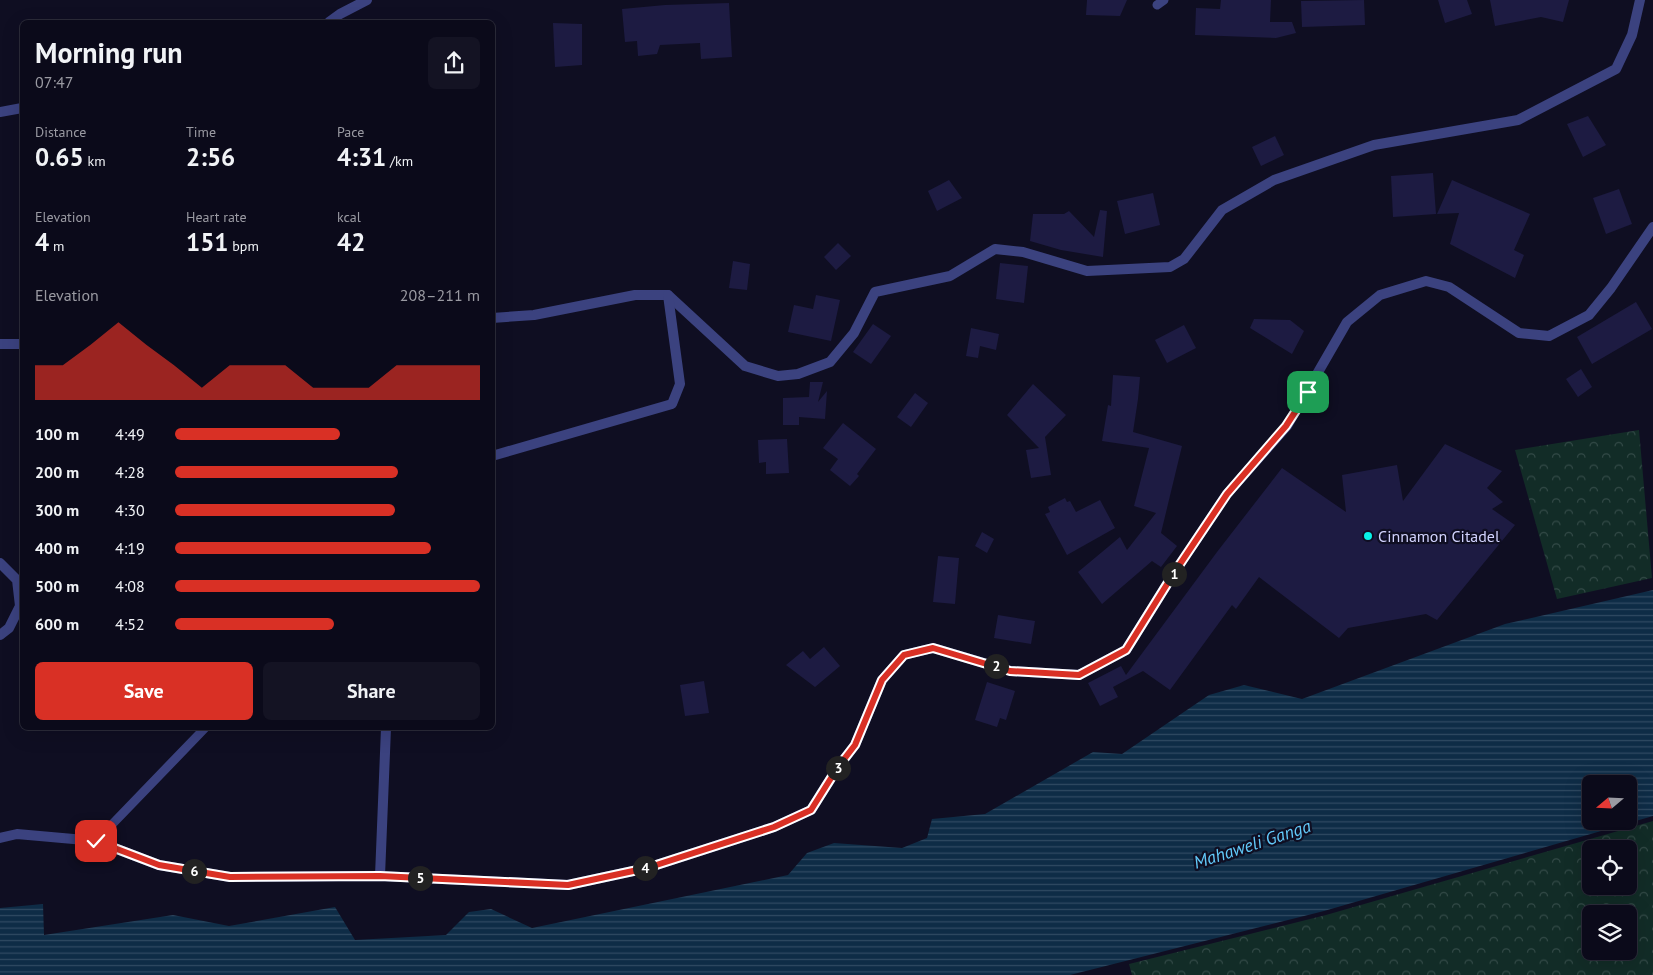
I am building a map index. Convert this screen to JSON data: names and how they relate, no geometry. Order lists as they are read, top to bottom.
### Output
{
  "water": ["Mahaweli Ganga"],
  "places": ["Cinnamon Citadel"],
  "north": "left",
  "page": {
    "heading": ["Morning run", "07:47"],
    "stats": [
      ["Distance", "0.65 km"],
      ["Time", "2:56"],
      ["Pace", "4:31 /km"],
      ["Elevation", "4 m"],
      ["Heart rate", "151 bpm"],
      ["kcal", "42"]
    ],
    "chart": ["Elevation", "208–211 m"],
    "list": [
      {
        "name": "100 m",
        "note": "4:49"
      },
      {
        "name": "200 m",
        "note": "4:28"
      },
      {
        "name": "300 m",
        "note": "4:30"
      },
      {
        "name": "400 m",
        "note": "4:19"
      },
      {
        "name": "500 m",
        "note": "4:08"
      },
      {
        "name": "600 m",
        "note": "4:52"
      }
    ],
    "pins": [
      "1",
      "2",
      "3",
      "4",
      "6",
      "5"
    ],
    "buttons": ["Save", "Share"]
  }
}
